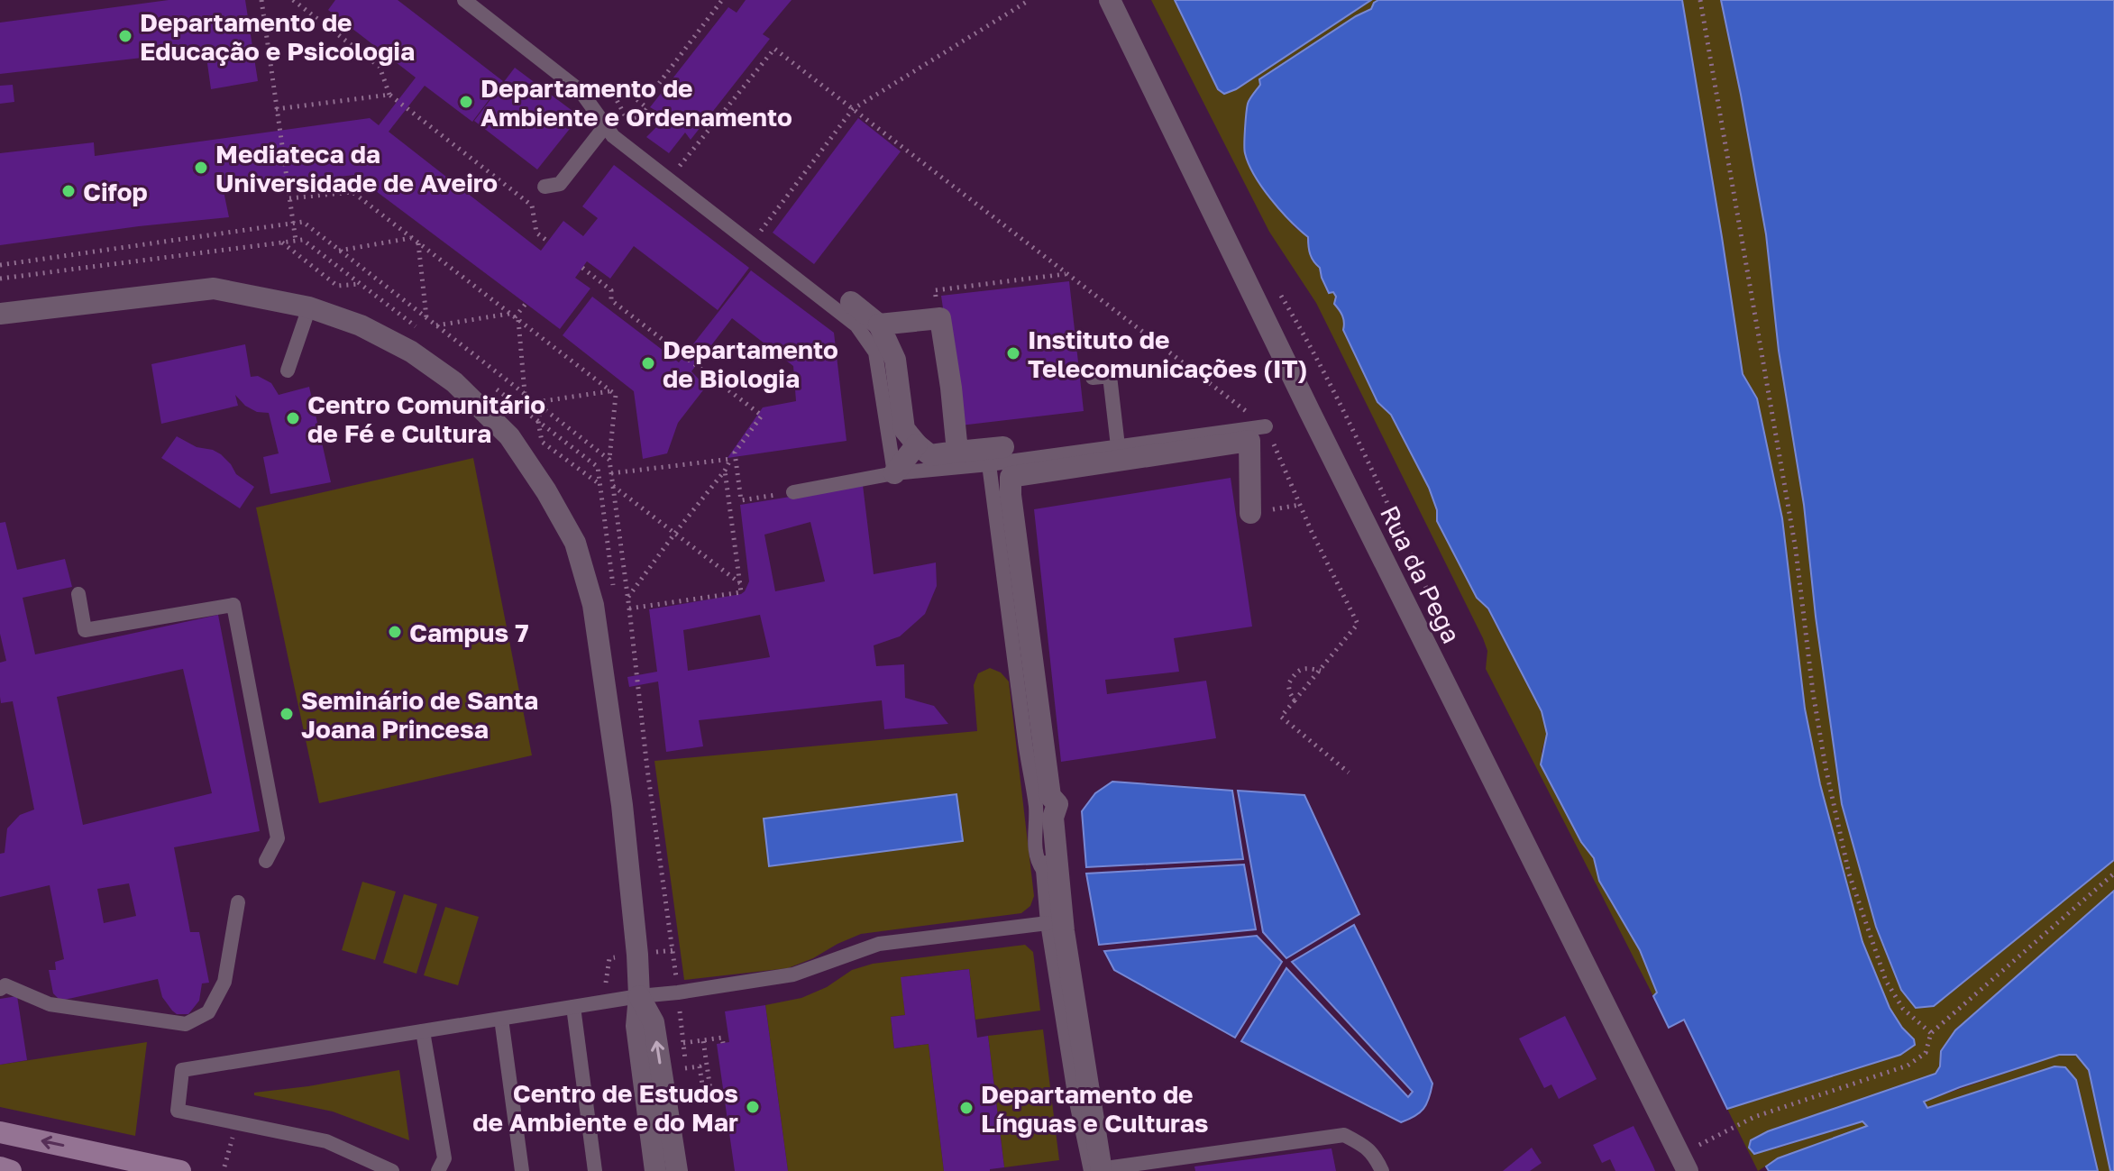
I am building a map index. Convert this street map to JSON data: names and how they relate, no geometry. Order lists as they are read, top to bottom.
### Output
{
  "streets": {
    "street": ["Rua da Pega"]
  },
  "places": [
    "Departamento de Educação e Psicologia",
    "Departamento de Ambiente e Ordenamento",
    "Mediateca da Universidade de Aveiro",
    "Cifop",
    "Instituto de Telecomunicações (IT)",
    "Departamento de Biologia",
    "Centro Comunitário de Fé e Cultura",
    "Campus 7",
    "Seminário de Santa Joana Princesa",
    "Centro de Estudos de Ambiente e do Mar",
    "Departamento de Línguas e Culturas"
  ]
}
